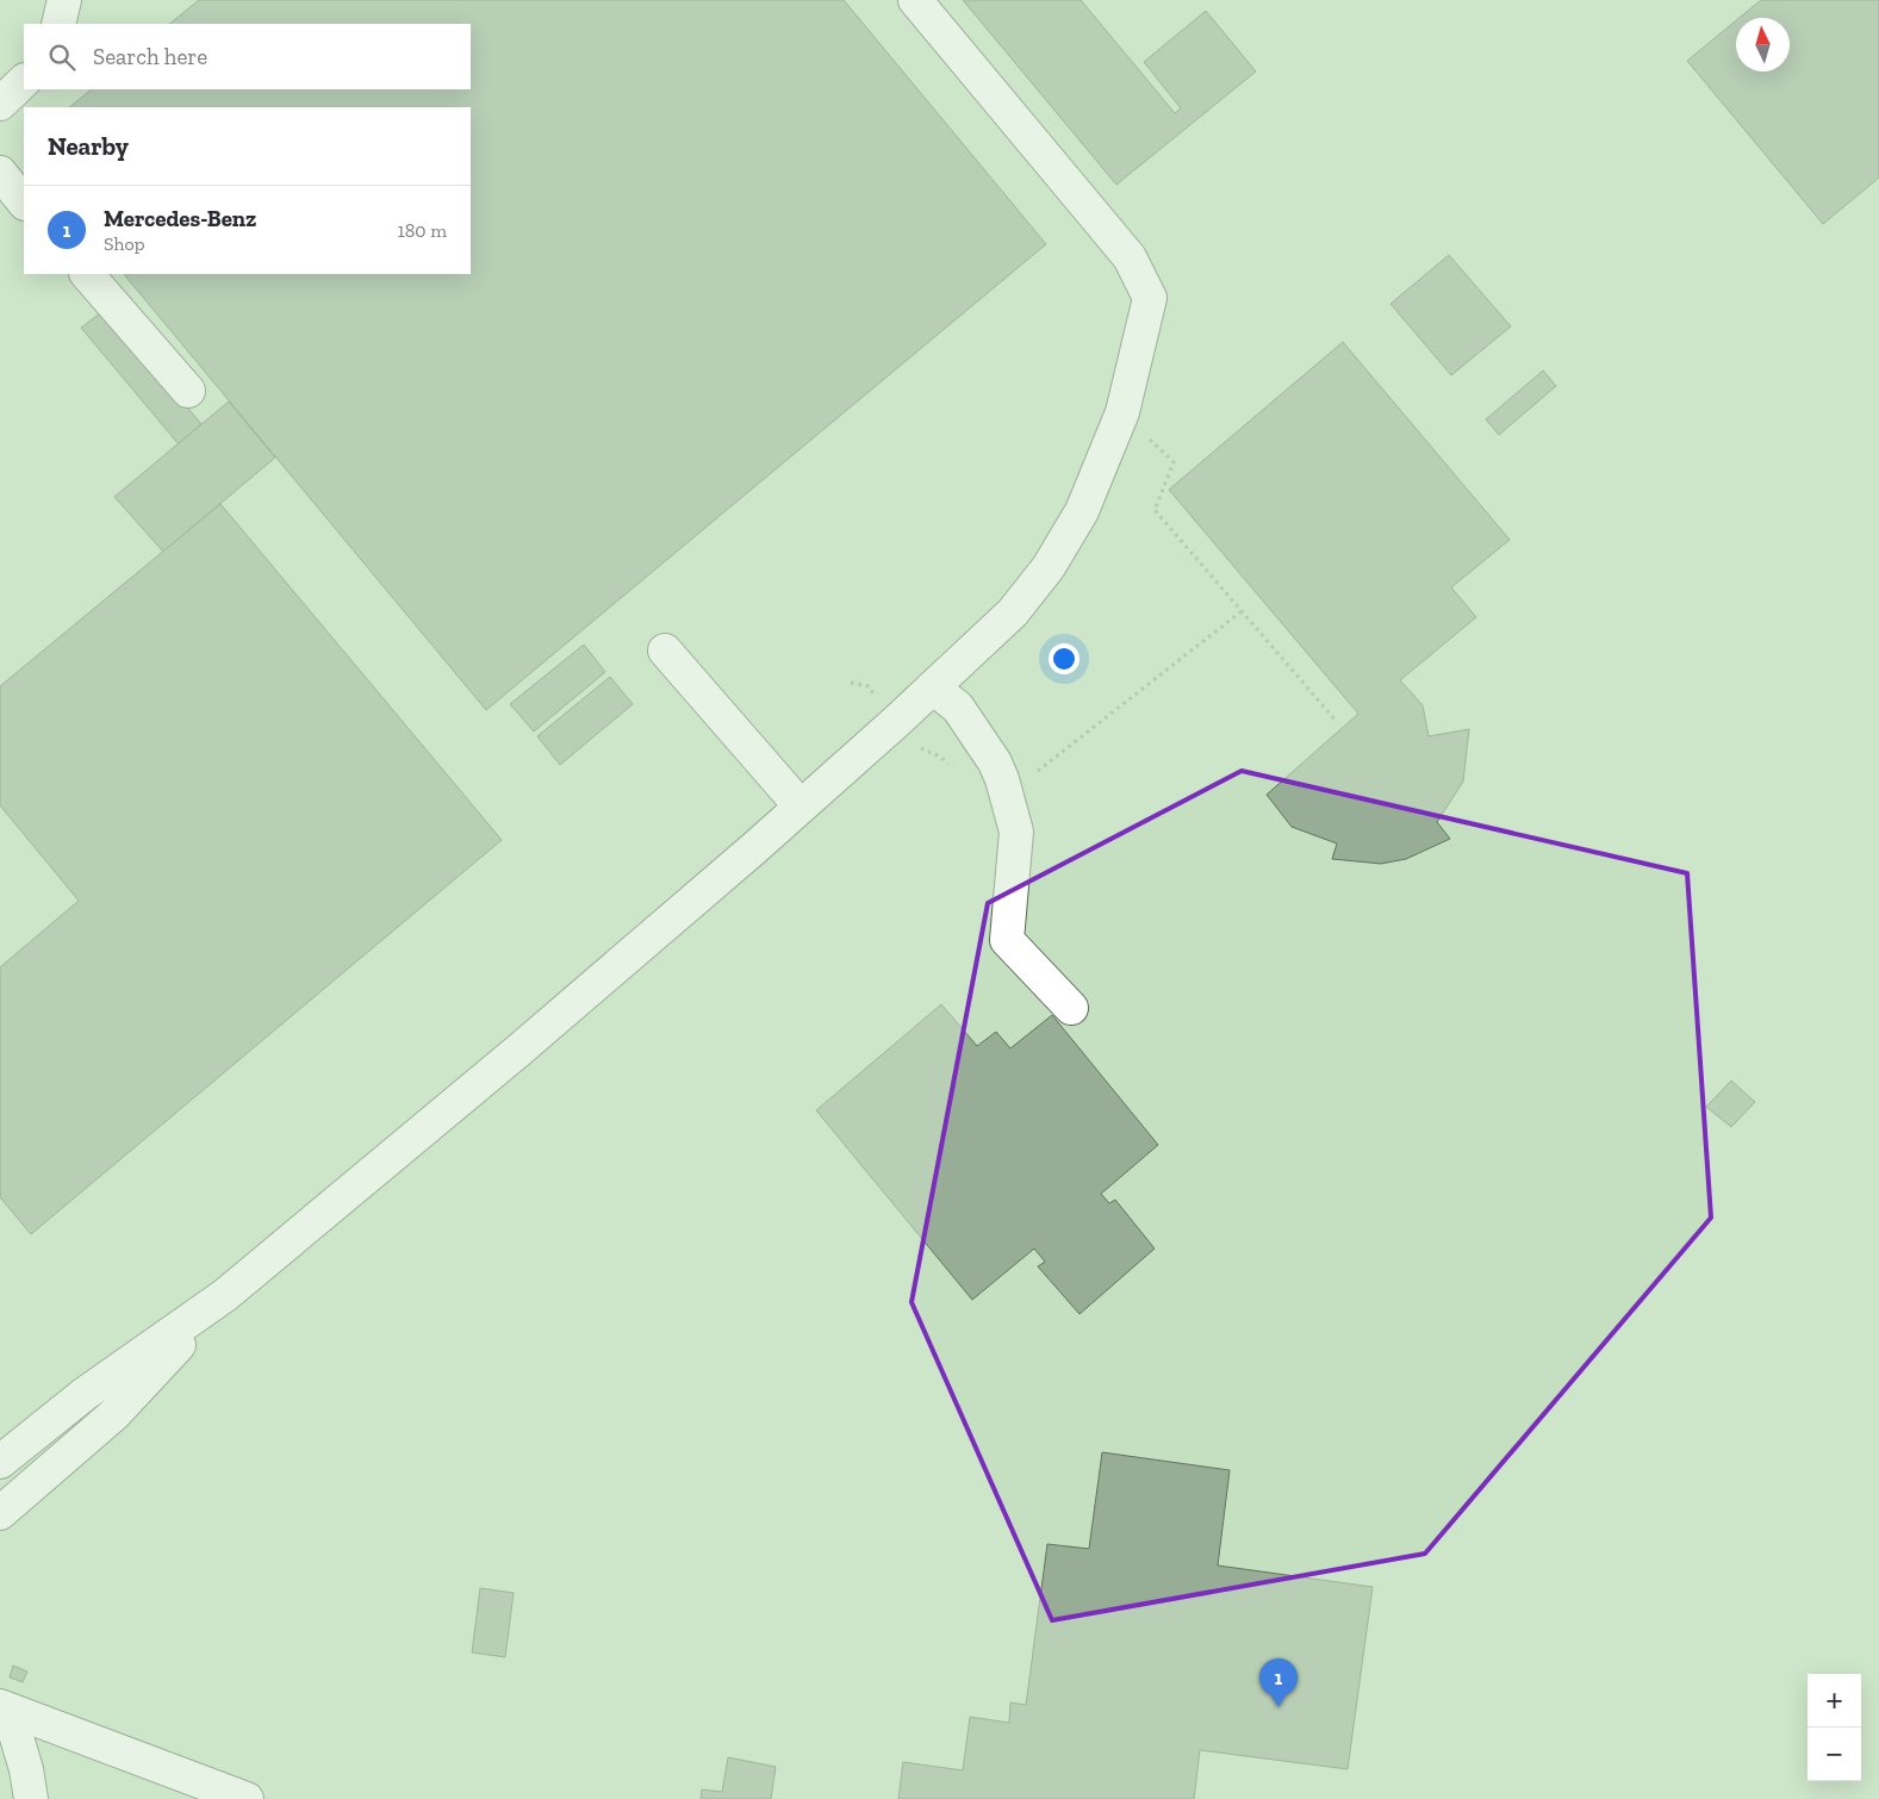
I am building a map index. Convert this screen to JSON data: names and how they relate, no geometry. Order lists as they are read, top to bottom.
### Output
{
  "north": "top",
  "page": {
    "search": "Search here",
    "heading": "Nearby",
    "list": [
      {
        "mark": "1",
        "name": "Mercedes-Benz",
        "note": "Shop",
        "value": "180 m"
      }
    ],
    "pins": "1",
    "map_buttons": ["+", "−"]
  }
}
